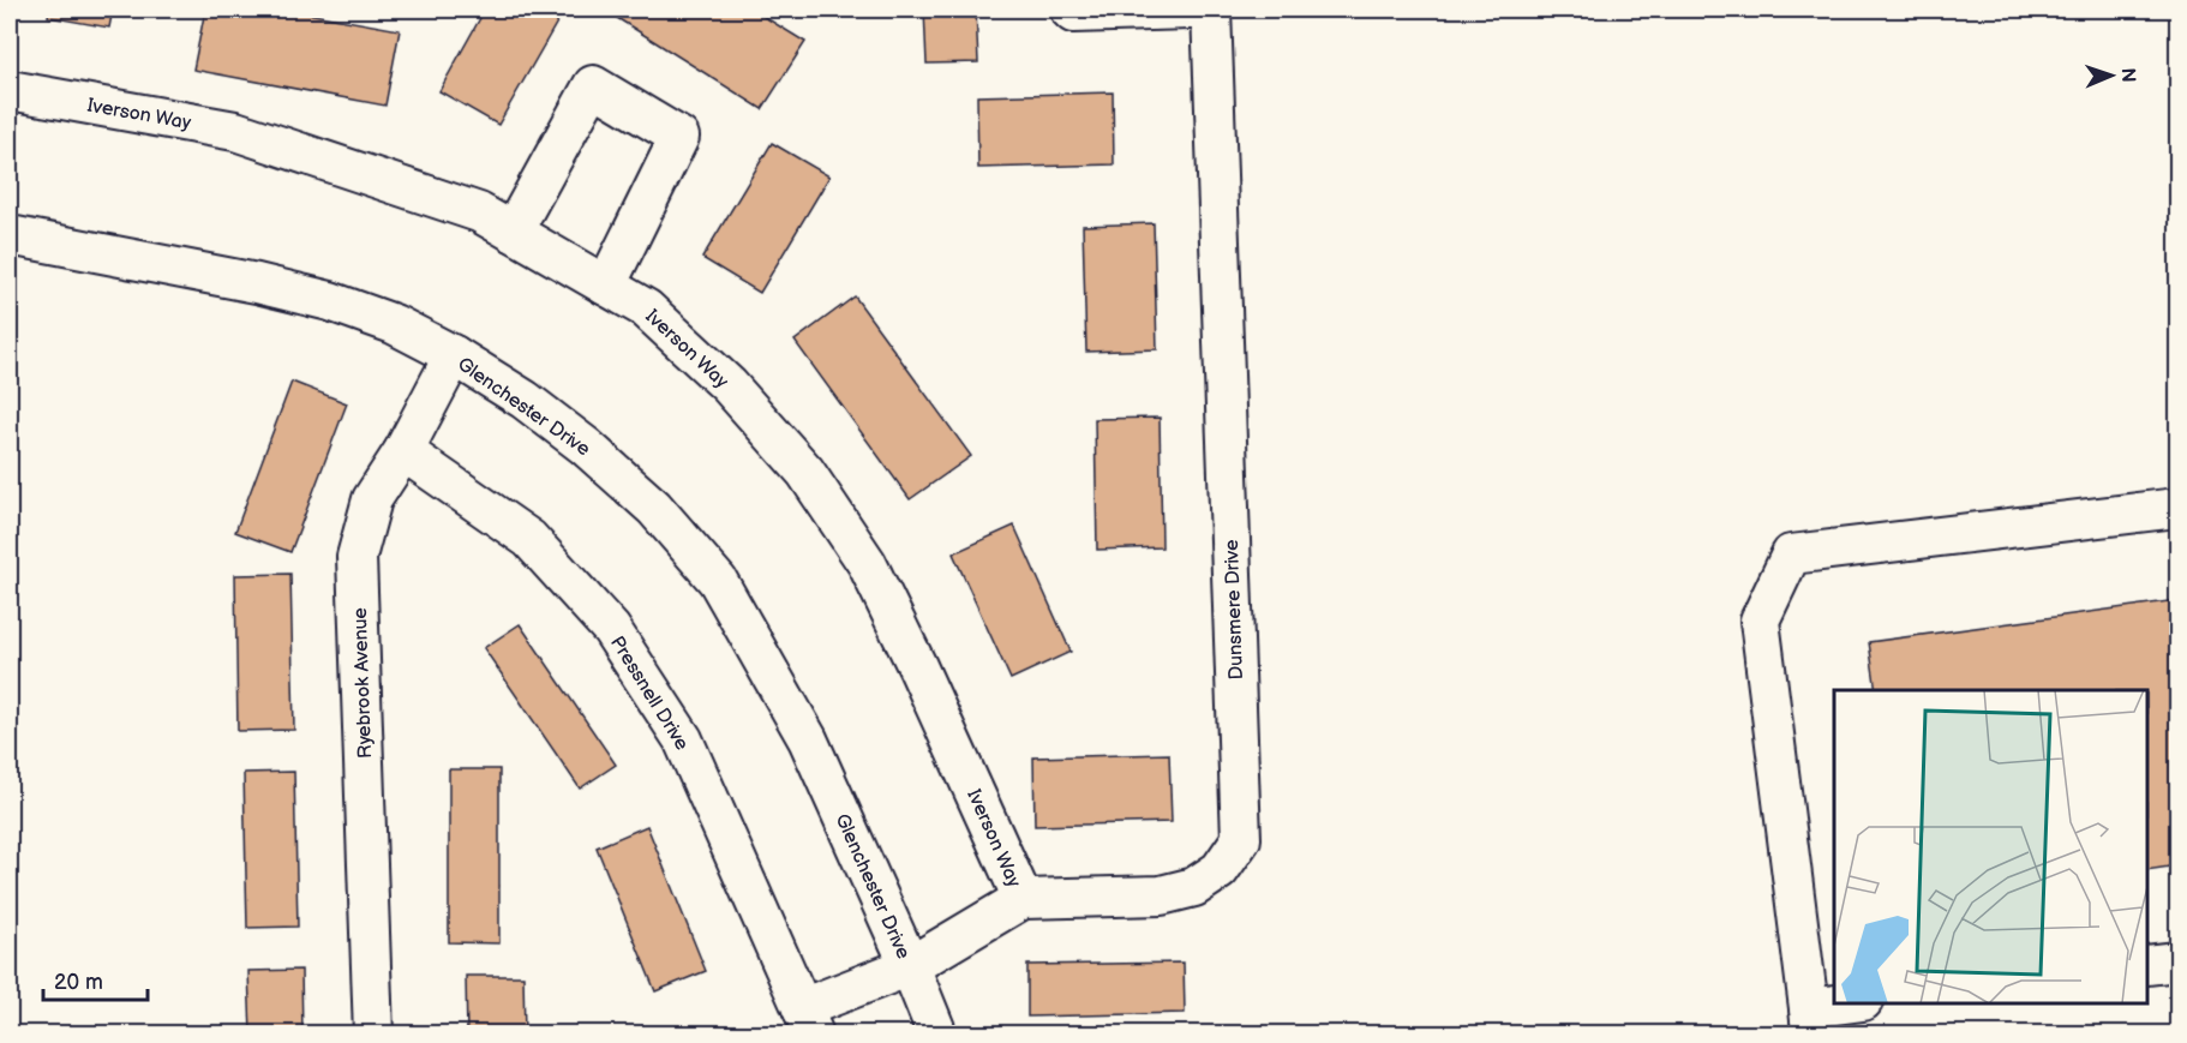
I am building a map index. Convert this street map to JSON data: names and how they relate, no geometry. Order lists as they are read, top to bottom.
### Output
{
  "streets": {
    "street": [
      "Iverson Way",
      "Glenchester Drive",
      "Dunsmere Drive",
      "Ryebrook Avenue",
      "Pressnell Drive"
    ]
  },
  "crossings": [
    ["Iverson Way", "Dunsmere Drive"],
    ["Glenchester Drive", "Dunsmere Drive"],
    ["Glenchester Drive", "Ryebrook Avenue"],
    ["Glenchester Drive", "Pressnell Drive"],
    ["Dunsmere Drive", "Pressnell Drive"],
    ["Ryebrook Avenue", "Pressnell Drive"]
  ],
  "scale_bar": "20 m",
  "north": "right"
}
